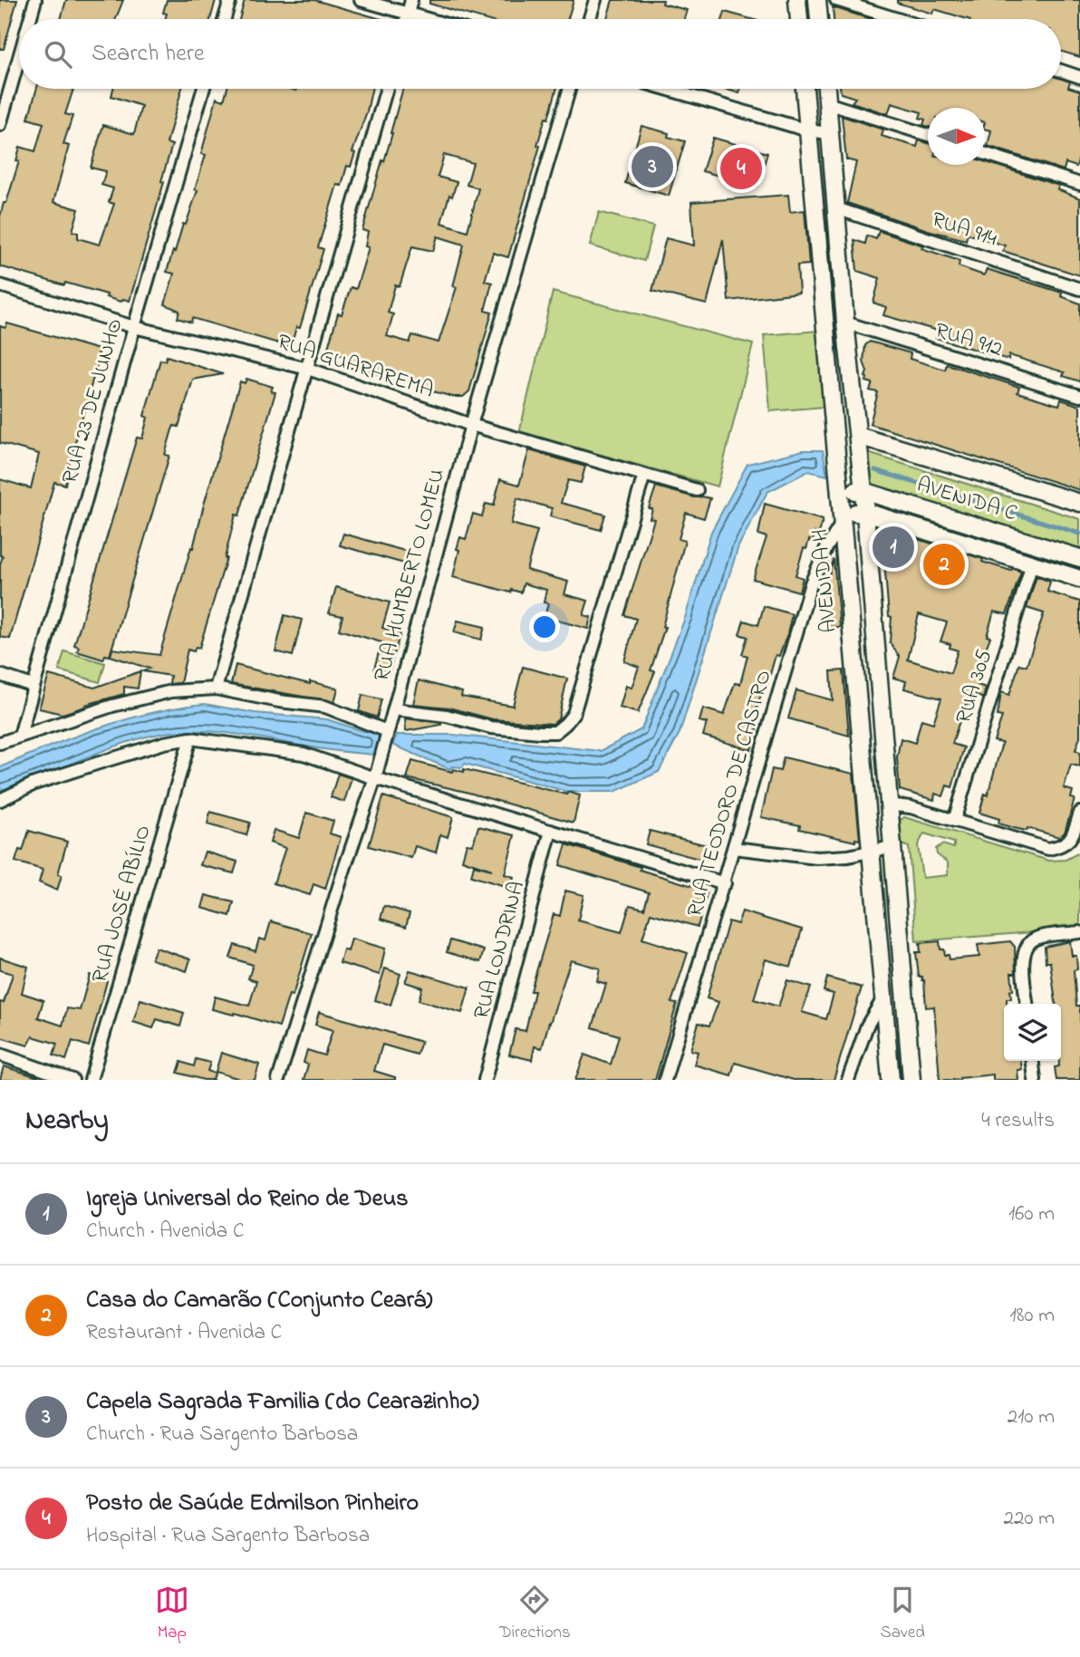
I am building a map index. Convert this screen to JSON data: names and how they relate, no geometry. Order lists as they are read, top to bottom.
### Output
{
  "streets": {
    "street": [
      "RUA 914",
      "RUA 912",
      "RUA GUARAREMA",
      "RUA 23 DE JUNHO",
      "AVENIDA C",
      "RUA HUMBERTO LOMEU",
      "AVENIDA H",
      "RUA 305",
      "RUA TEODORO DE CASTRO",
      "RUA JOSÉ ABÍLIO",
      "RUA LONDRINA"
    ]
  },
  "crossings": [
    ["RUA 914", "AVENIDA H"],
    ["RUA 912", "AVENIDA H"],
    ["RUA GUARAREMA", "RUA 23 DE JUNHO"],
    ["RUA GUARAREMA", "RUA HUMBERTO LOMEU"],
    ["AVENIDA C", "AVENIDA H"],
    ["AVENIDA C", "RUA 305"],
    ["AVENIDA C", "RUA TEODORO DE CASTRO"],
    ["AVENIDA H", "RUA TEODORO DE CASTRO"]
  ],
  "north": "right",
  "page": {
    "search": "Search here",
    "pins": [
      "3",
      "4",
      "1",
      "2"
    ],
    "heading": ["Nearby", "4 results"],
    "list": [
      {
        "mark": "1",
        "name": "Igreja Universal do Reino de Deus",
        "note": "Church · Avenida C",
        "value": "160 m"
      },
      {
        "mark": "2",
        "name": "Casa do Camarão (Conjunto Ceará)",
        "note": "Restaurant · Avenida C",
        "value": "180 m"
      },
      {
        "mark": "3",
        "name": "Capela Sagrada Familia (do Cearazinho)",
        "note": "Church · Rua Sargento Barbosa",
        "value": "210 m"
      },
      {
        "mark": "4",
        "name": "Posto de Saúde Edmilson Pinheiro",
        "note": "Hospital · Rua Sargento Barbosa",
        "value": "220 m"
      }
    ],
    "nav": ["Map", "Directions", "Saved"]
  }
}
